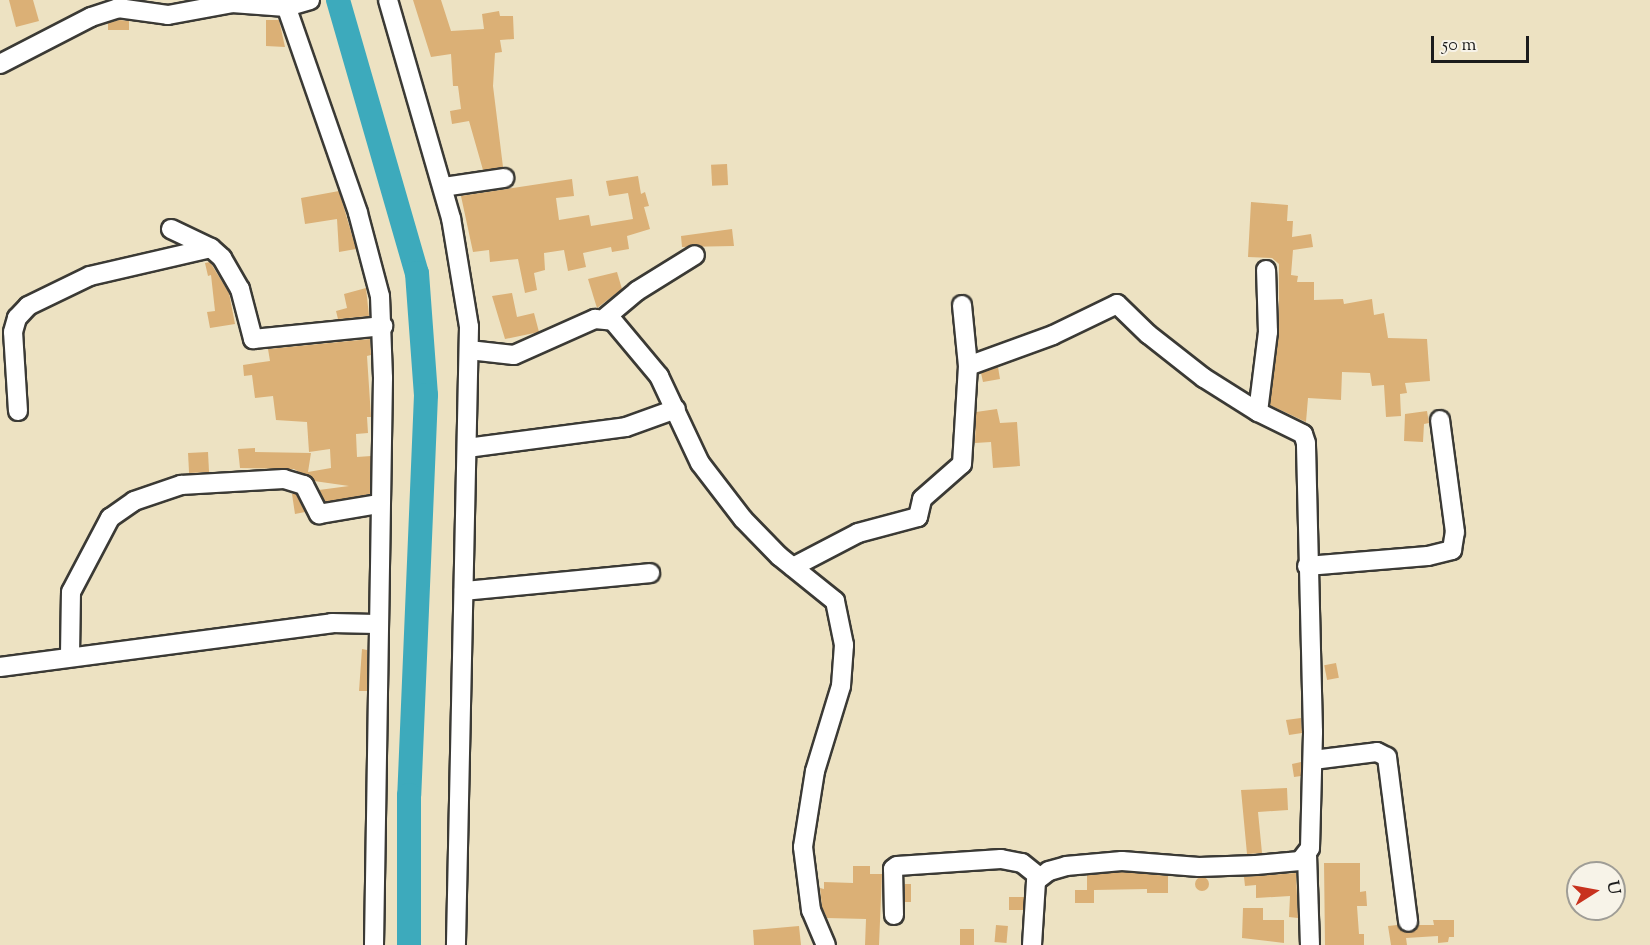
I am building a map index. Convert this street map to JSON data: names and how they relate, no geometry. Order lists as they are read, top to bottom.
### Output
{
  "scale_bar": "50 m",
  "north": "right"
}
